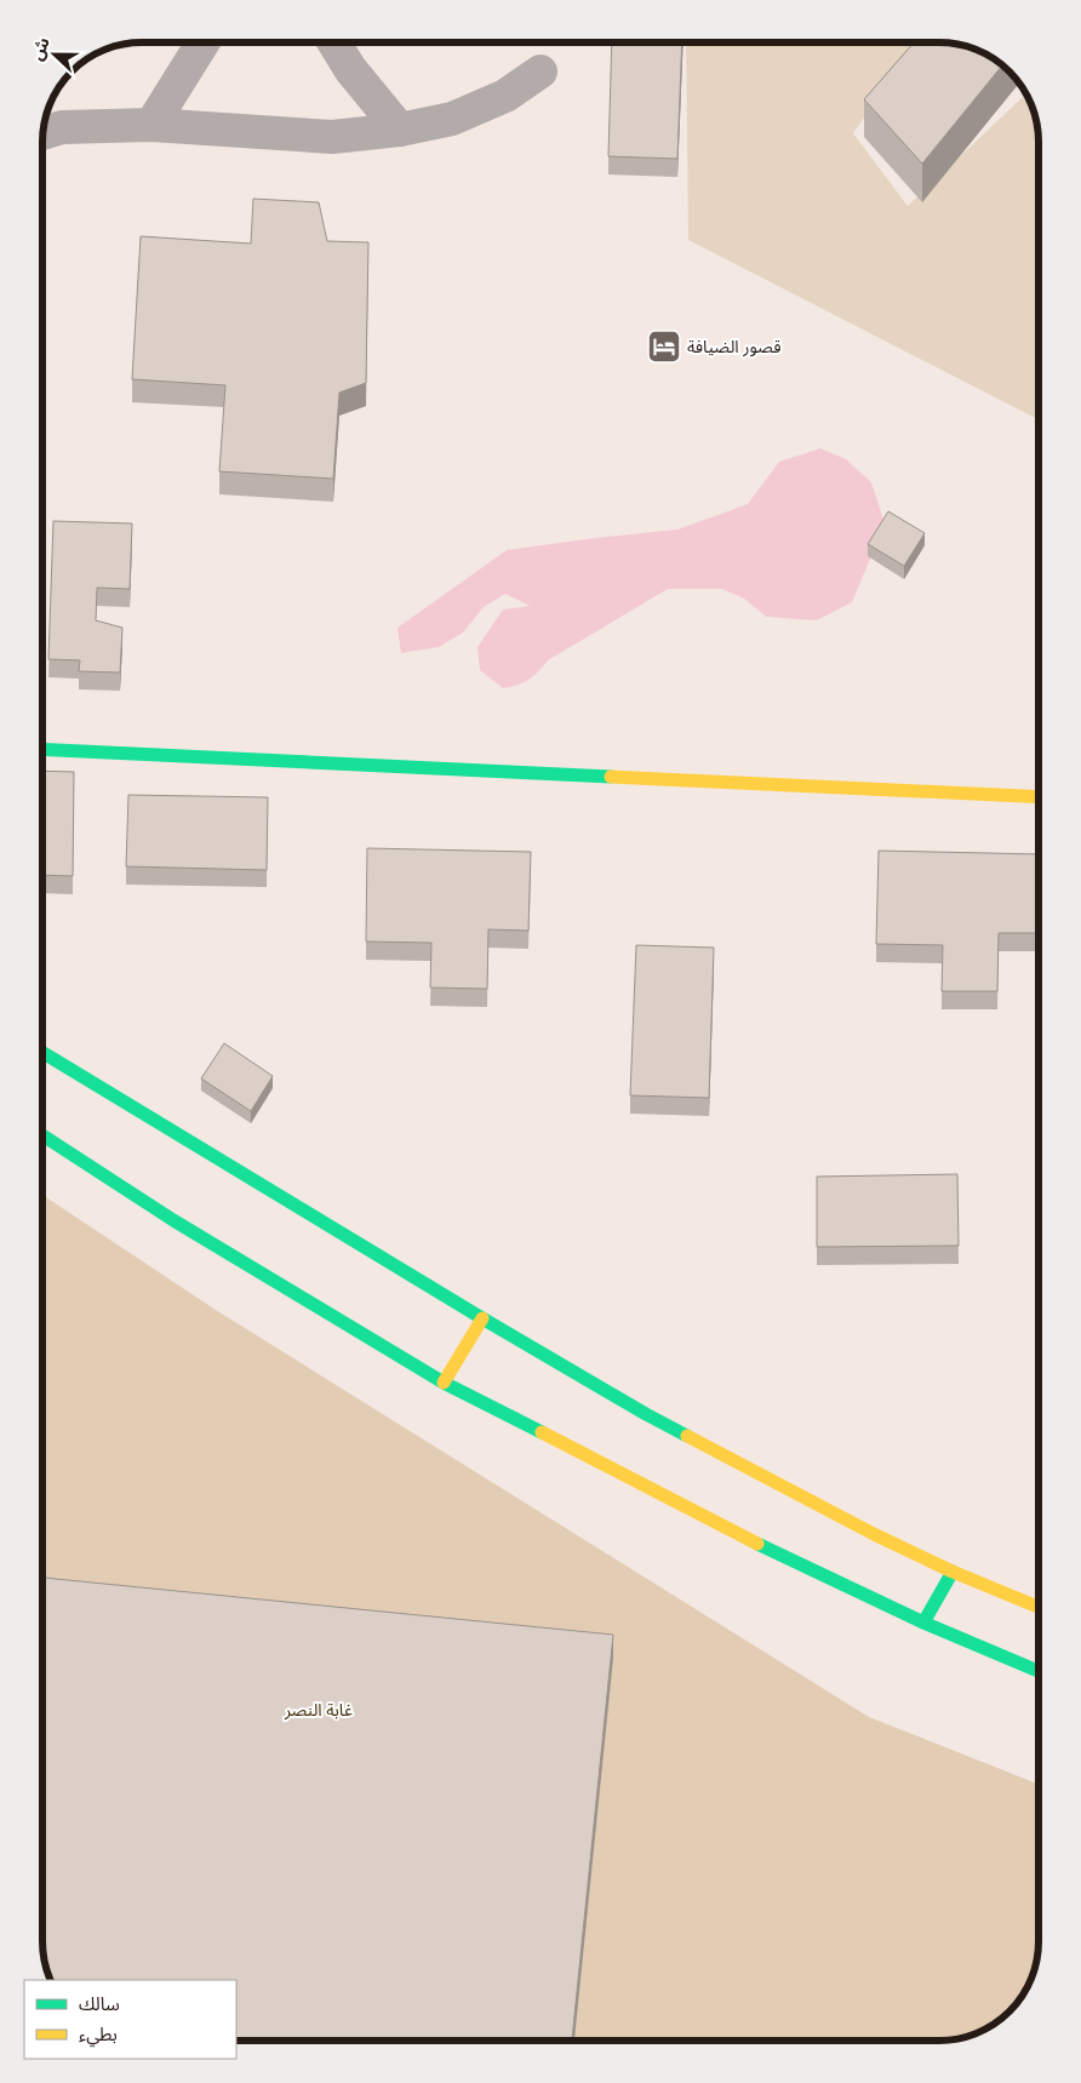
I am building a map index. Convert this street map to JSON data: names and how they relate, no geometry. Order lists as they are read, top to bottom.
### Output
{
  "parks": ["غابة النصر"],
  "places": {
    "hotel": ["قصور الضيافة"]
  },
  "legend": ["سالك", "بطيء"],
  "north": "left"
}
